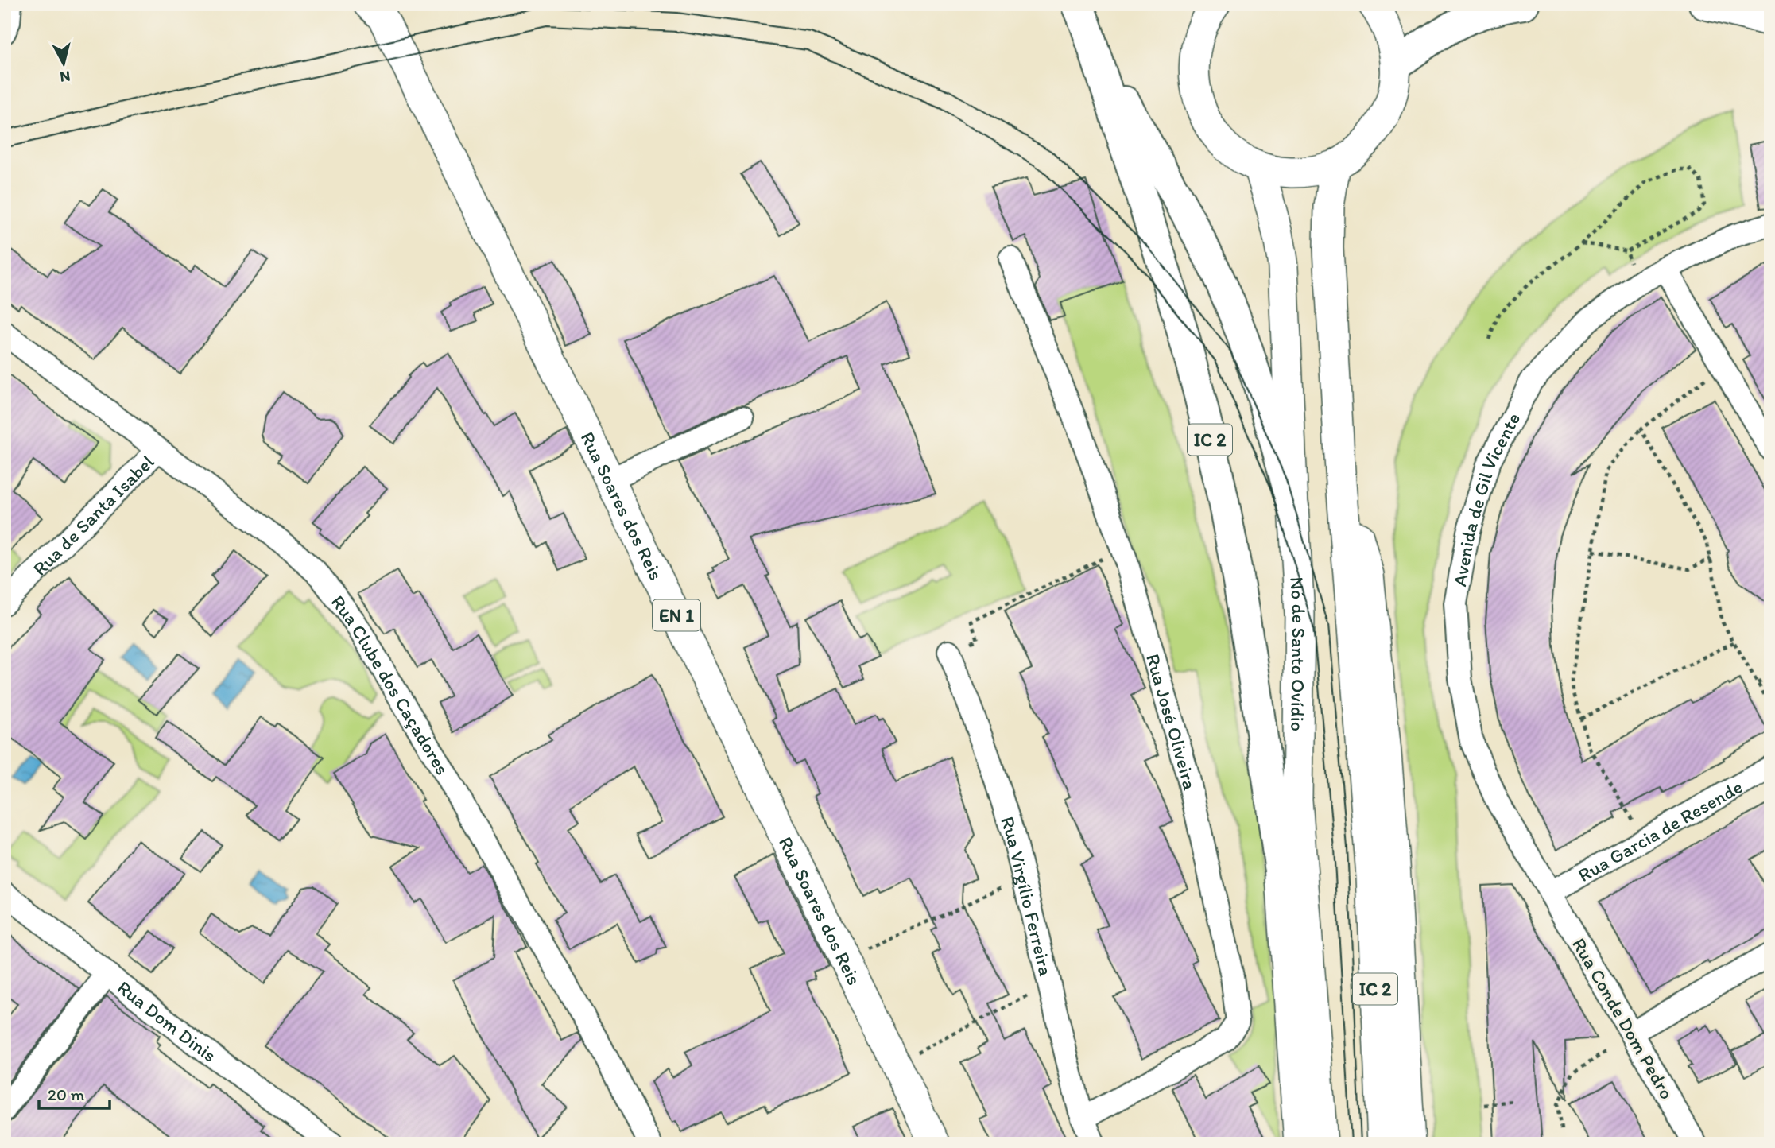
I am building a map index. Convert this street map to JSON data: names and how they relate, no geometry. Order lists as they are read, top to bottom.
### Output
{
  "streets": {
    "highway": ["IC 2"],
    "main road": ["Rua Soares dos Reis", "EN 1", "Nó de Santo Ovídio"],
    "street": [
      "Avenida de Gil Vicente",
      "Rua de Santa Isabel",
      "Rua Clube dos Caçadores",
      "Rua José Oliveira",
      "Rua Garcia de Resende",
      "Rua Virgílio Ferreira",
      "Rua Conde Dom Pedro",
      "Rua Dom Dinis"
    ]
  },
  "crossings": [
    ["IC 2", "Nó de Santo Ovídio"],
    ["Avenida de Gil Vicente", "Rua Garcia de Resende"],
    ["Avenida de Gil Vicente", "Rua Conde Dom Pedro"],
    ["Rua de Santa Isabel", "Rua Clube dos Caçadores"],
    ["Rua José Oliveira", "Rua Virgílio Ferreira"],
    ["Rua Garcia de Resende", "Rua Conde Dom Pedro"]
  ],
  "scale_bar": "20 m",
  "north": "bottom"
}
